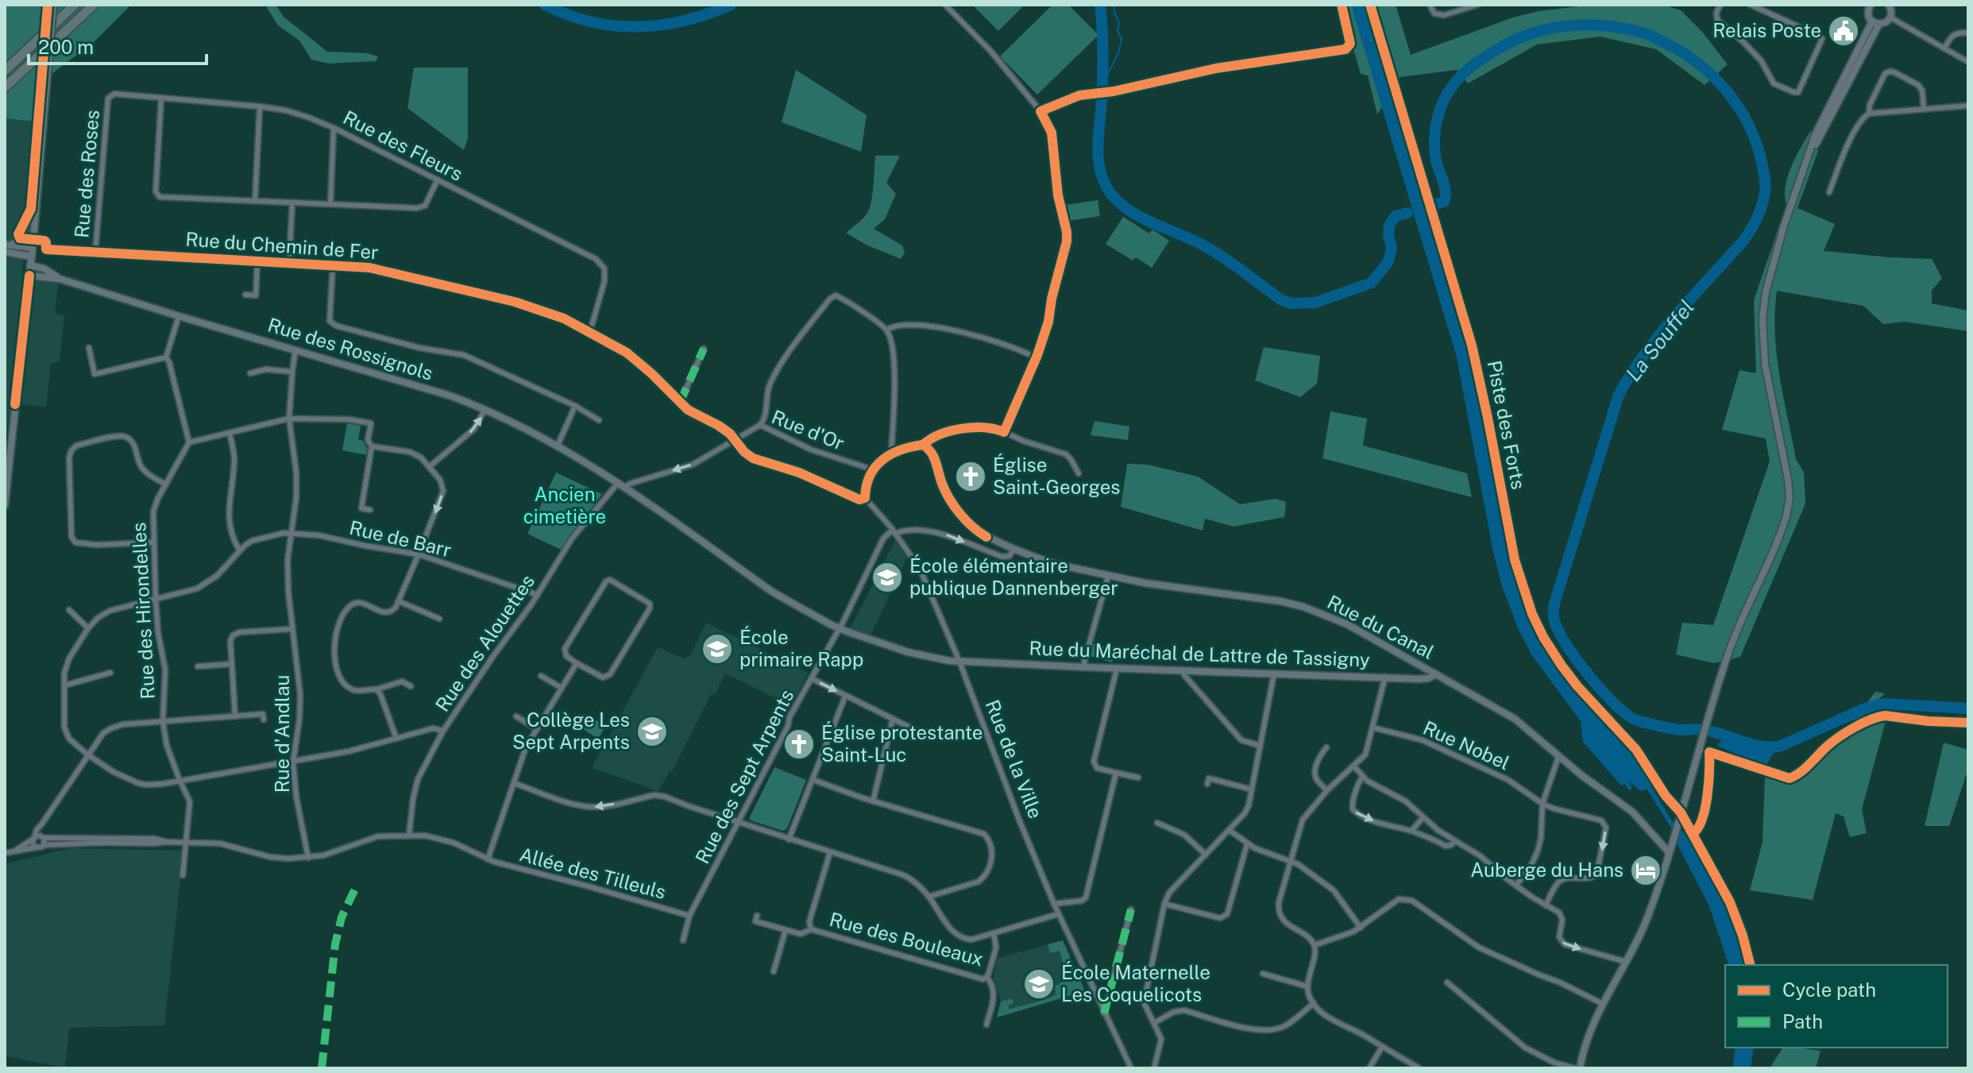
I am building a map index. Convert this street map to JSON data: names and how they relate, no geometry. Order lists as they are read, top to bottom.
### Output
{
  "streets": {
    "street": [
      "Rue des Fleurs",
      "Rue des Roses",
      "Rue du Chemin de Fer",
      "Rue des Rossignols",
      "Rue d'Or",
      "Rue de Barr",
      "Rue des Hirondelles",
      "Rue du Canal",
      "Rue des Alouettes",
      "Rue du Maréchal de Lattre de Tassigny",
      "Rue d'Andlau",
      "Rue Nobel",
      "Rue de la Ville",
      "Rue des Sept Arpents",
      "Allée des Tilleuls",
      "Rue des Bouleaux"
    ],
    "cycle path": ["Piste des Forts"]
  },
  "crossings": [
    ["Rue des Fleurs", "Rue des Roses"],
    ["Rue des Fleurs", "Rue du Chemin de Fer"],
    ["Rue des Roses", "Rue du Chemin de Fer"],
    ["Rue du Chemin de Fer", "Rue d'Or"],
    ["Rue du Chemin de Fer", "Rue de la Ville"],
    ["Rue des Rossignols", "Rue d'Or"],
    ["Rue des Rossignols", "Rue des Alouettes"],
    ["Rue des Rossignols", "Rue du Maréchal de Lattre de Tassigny"],
    ["Rue des Rossignols", "Rue d'Andlau"],
    ["Rue des Rossignols", "Rue des Sept Arpents"],
    ["Rue d'Or", "Rue des Alouettes"],
    ["Rue de Barr", "Rue des Alouettes"],
    ["Rue de Barr", "Rue d'Andlau"],
    ["Rue des Hirondelles", "Allée des Tilleuls"],
    ["Rue du Canal", "Rue du Maréchal de Lattre de Tassigny"],
    ["Rue des Alouettes", "Allée des Tilleuls"],
    ["Rue du Maréchal de Lattre de Tassigny", "Rue de la Ville"],
    ["Rue du Maréchal de Lattre de Tassigny", "Rue des Sept Arpents"],
    ["Rue d'Andlau", "Allée des Tilleuls"],
    ["Rue de la Ville", "Rue des Sept Arpents"],
    ["Rue des Sept Arpents", "Allée des Tilleuls"]
  ],
  "one_way": ["Rue d'Or"],
  "water": ["La Souffel"],
  "parks": ["Ancien cimetière"],
  "places": {
    "public building": ["Relais Poste"],
    "church": ["Église Saint-Georges", "Église protestante Saint-Luc"],
    "school or university": [
      "École élémentaire publique Dannenberger",
      "École primaire Rapp",
      "Collège Les Sept Arpents",
      "École Maternelle Les Coquelicots"
    ],
    "hotel": ["Auberge du Hans"]
  },
  "legend": ["Cycle path", "Path"],
  "scale_bar": "200 m"
}
